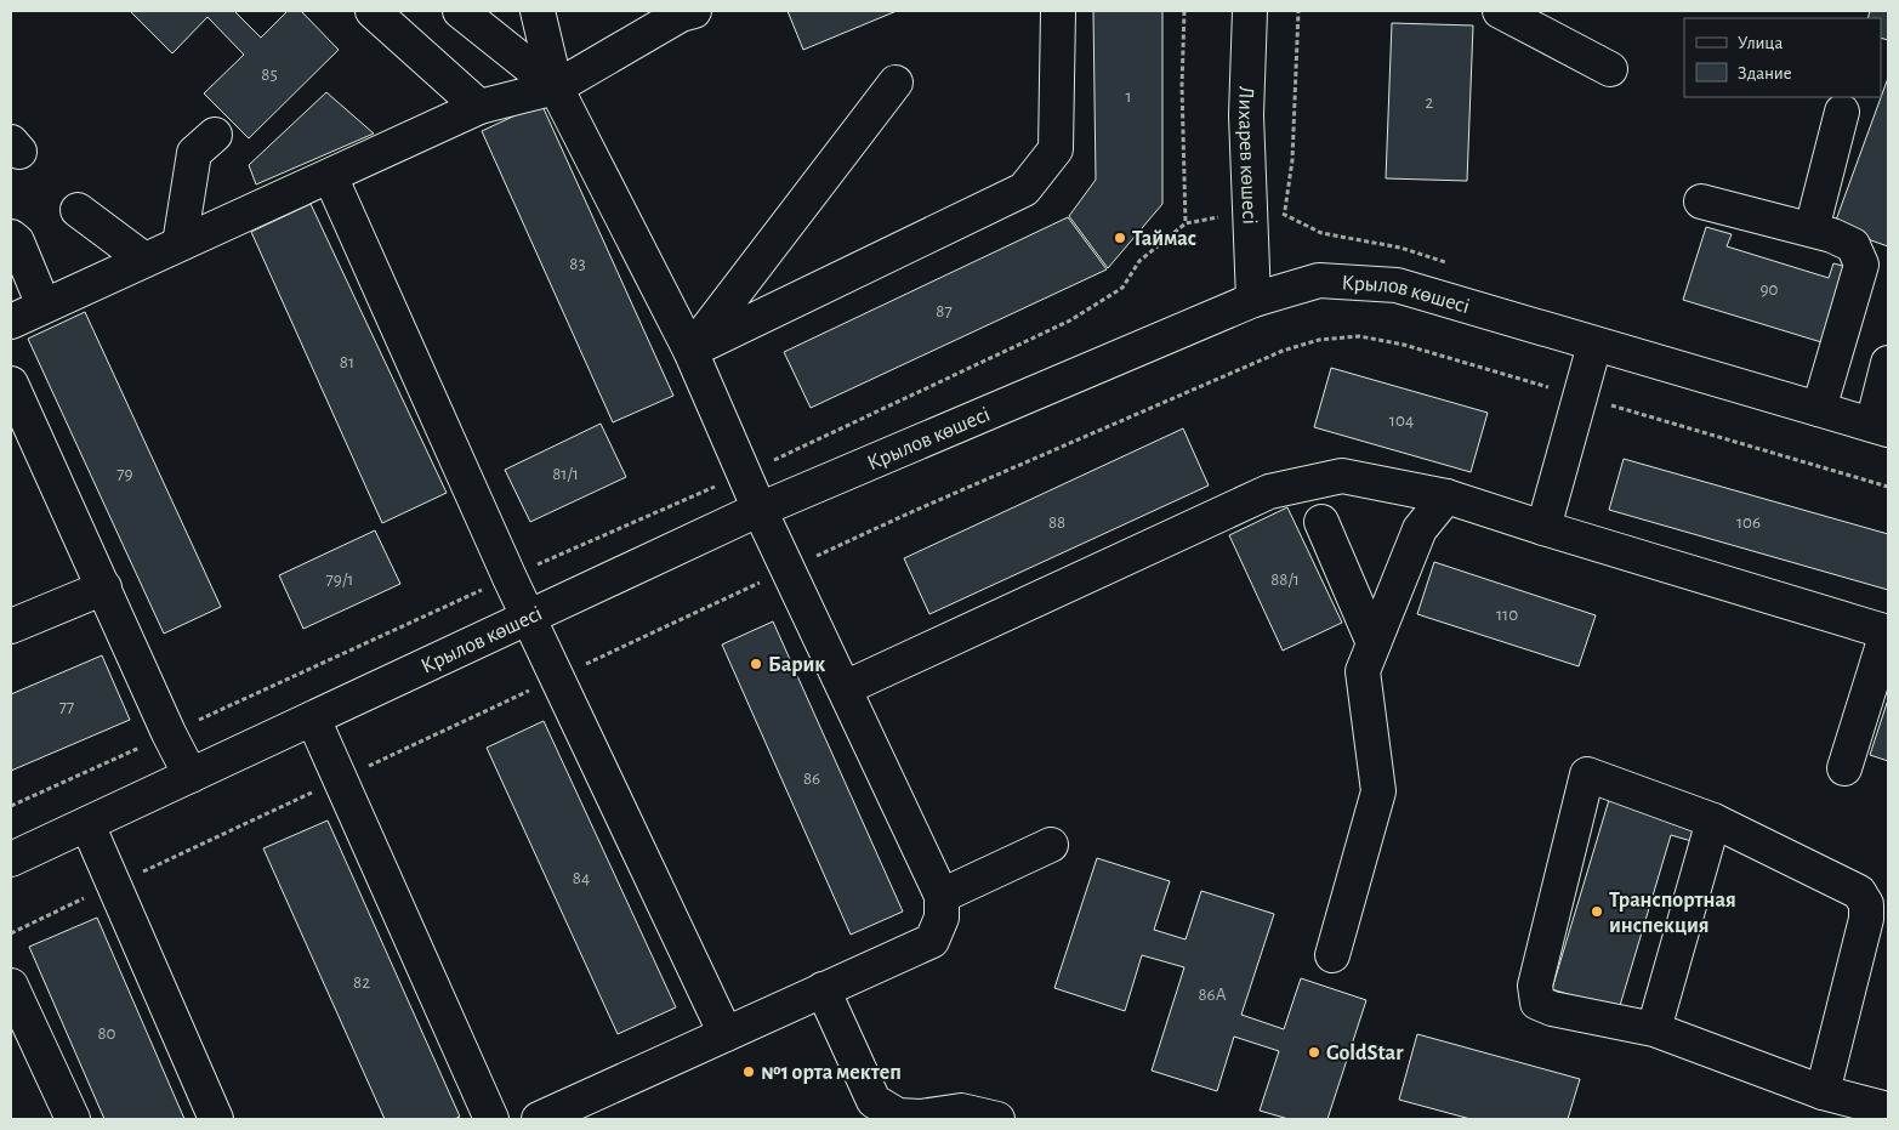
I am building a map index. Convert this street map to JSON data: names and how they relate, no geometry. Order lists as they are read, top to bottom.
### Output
{
  "streets": {
    "main road": ["Лихарев көшесі", "Крылов көшесі"]
  },
  "crossings": [
    ["Лихарев көшесі", "Крылов көшесі"]
  ],
  "places": [
    "Таймас",
    "Барик",
    "Транспортная инспекция",
    "GoldStar",
    "№1 орта мектеп"
  ],
  "house_numbers": [
    "85",
    "1",
    "2",
    "83",
    "90",
    "87",
    "81",
    "104",
    "79",
    "81/1",
    "88",
    "106",
    "79/1",
    "88/1",
    "110",
    "77",
    "86",
    "84",
    "82",
    "86А",
    "80"
  ],
  "legend": ["Улица", "Здание"]
}
